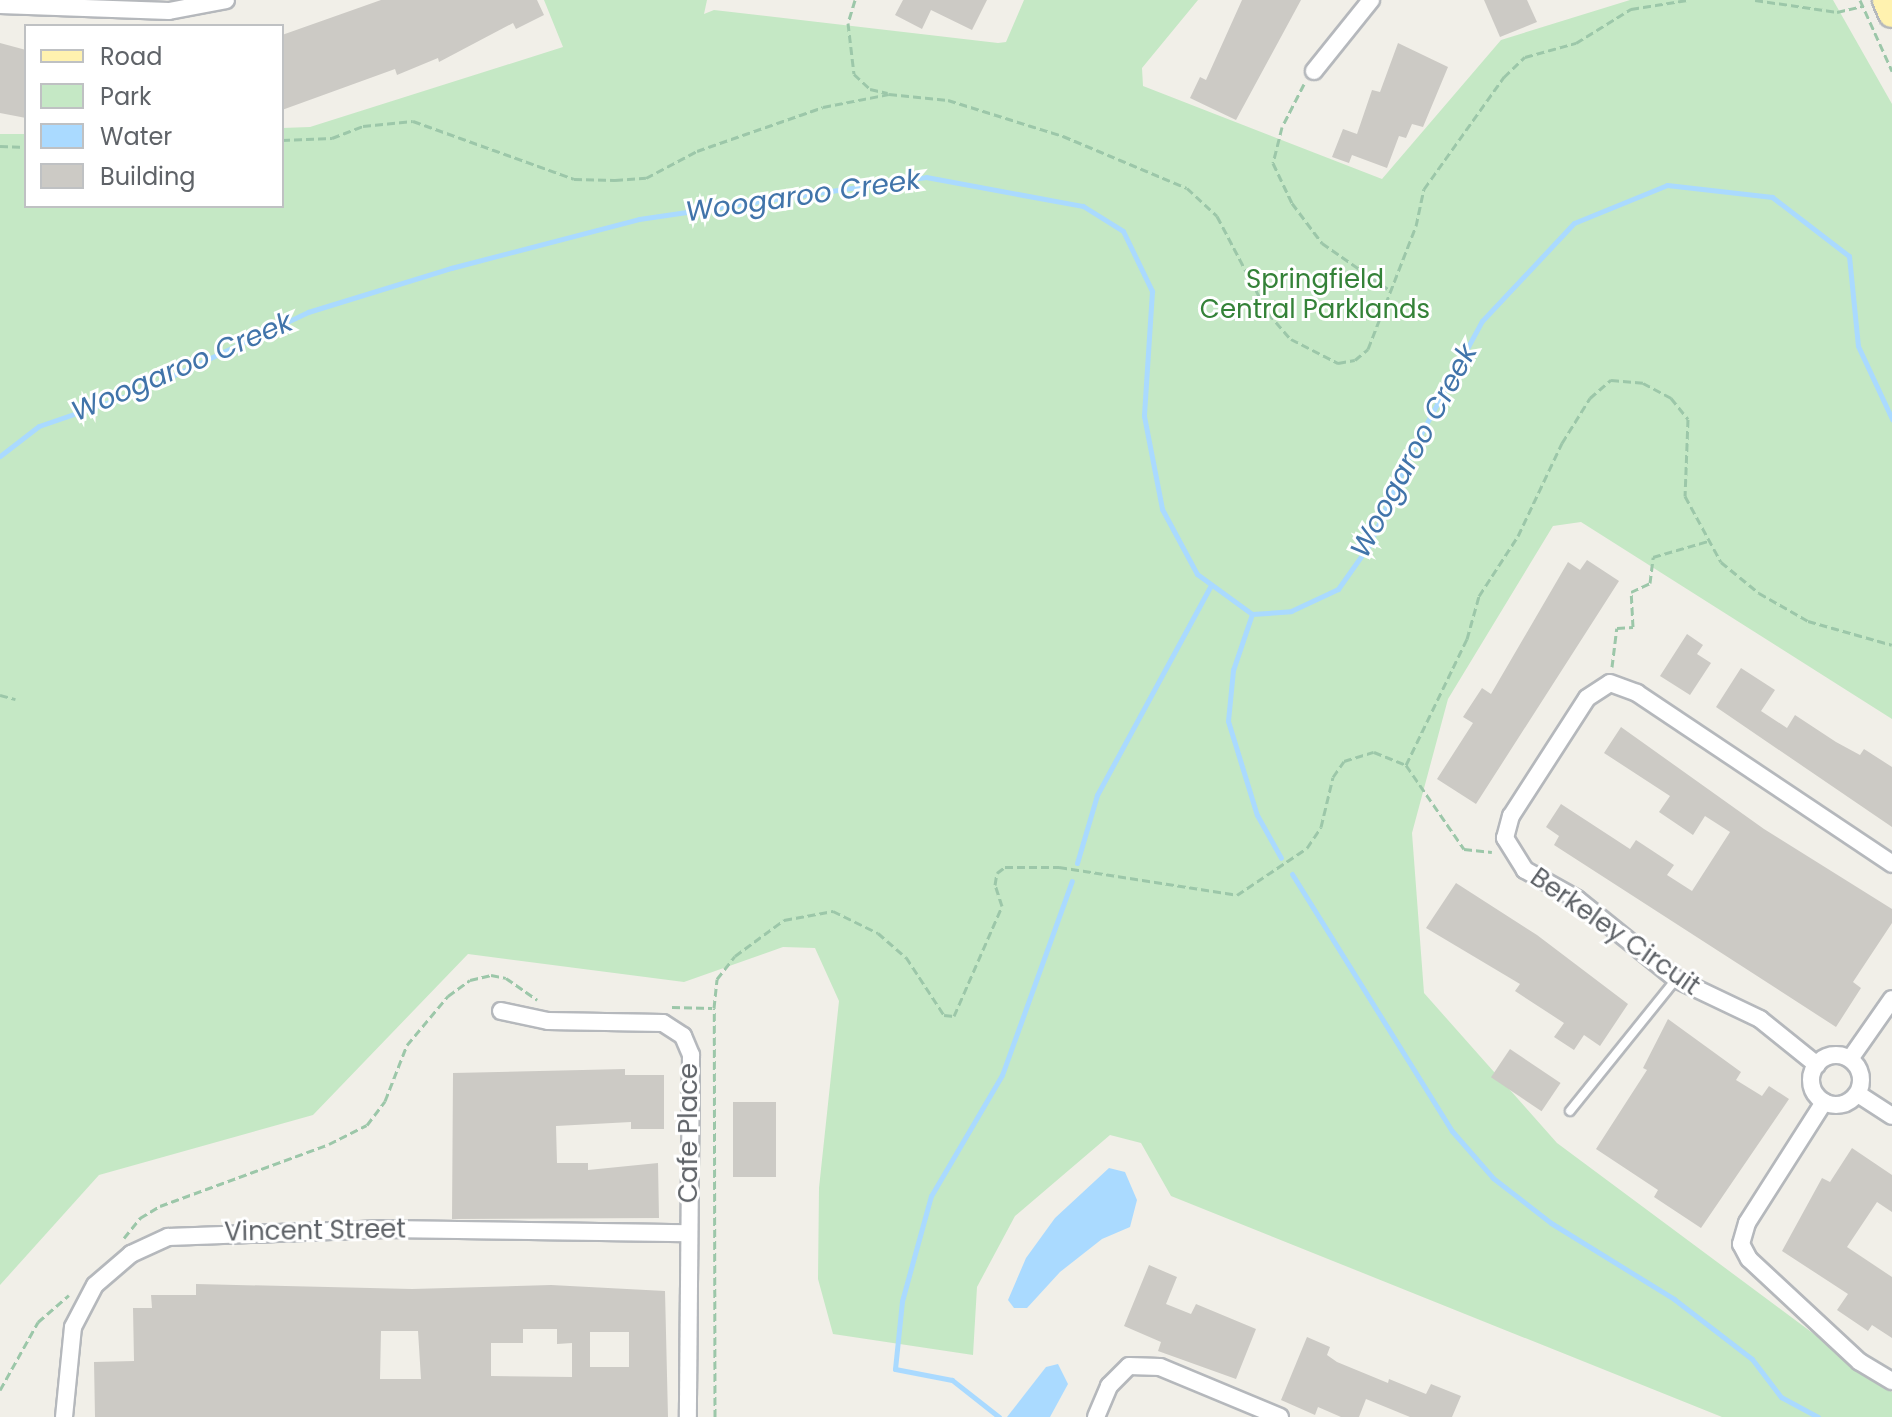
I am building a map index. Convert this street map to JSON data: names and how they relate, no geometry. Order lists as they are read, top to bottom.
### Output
{
  "streets": {
    "street": ["Berkeley Circuit", "Cafe Place", "Vincent Street"]
  },
  "crossings": [
    ["Cafe Place", "Vincent Street"]
  ],
  "water": ["Woogaroo Creek"],
  "parks": ["Springfield Central Parklands"],
  "legend": [
    "Road",
    "Park",
    "Water",
    "Building"
  ]
}
